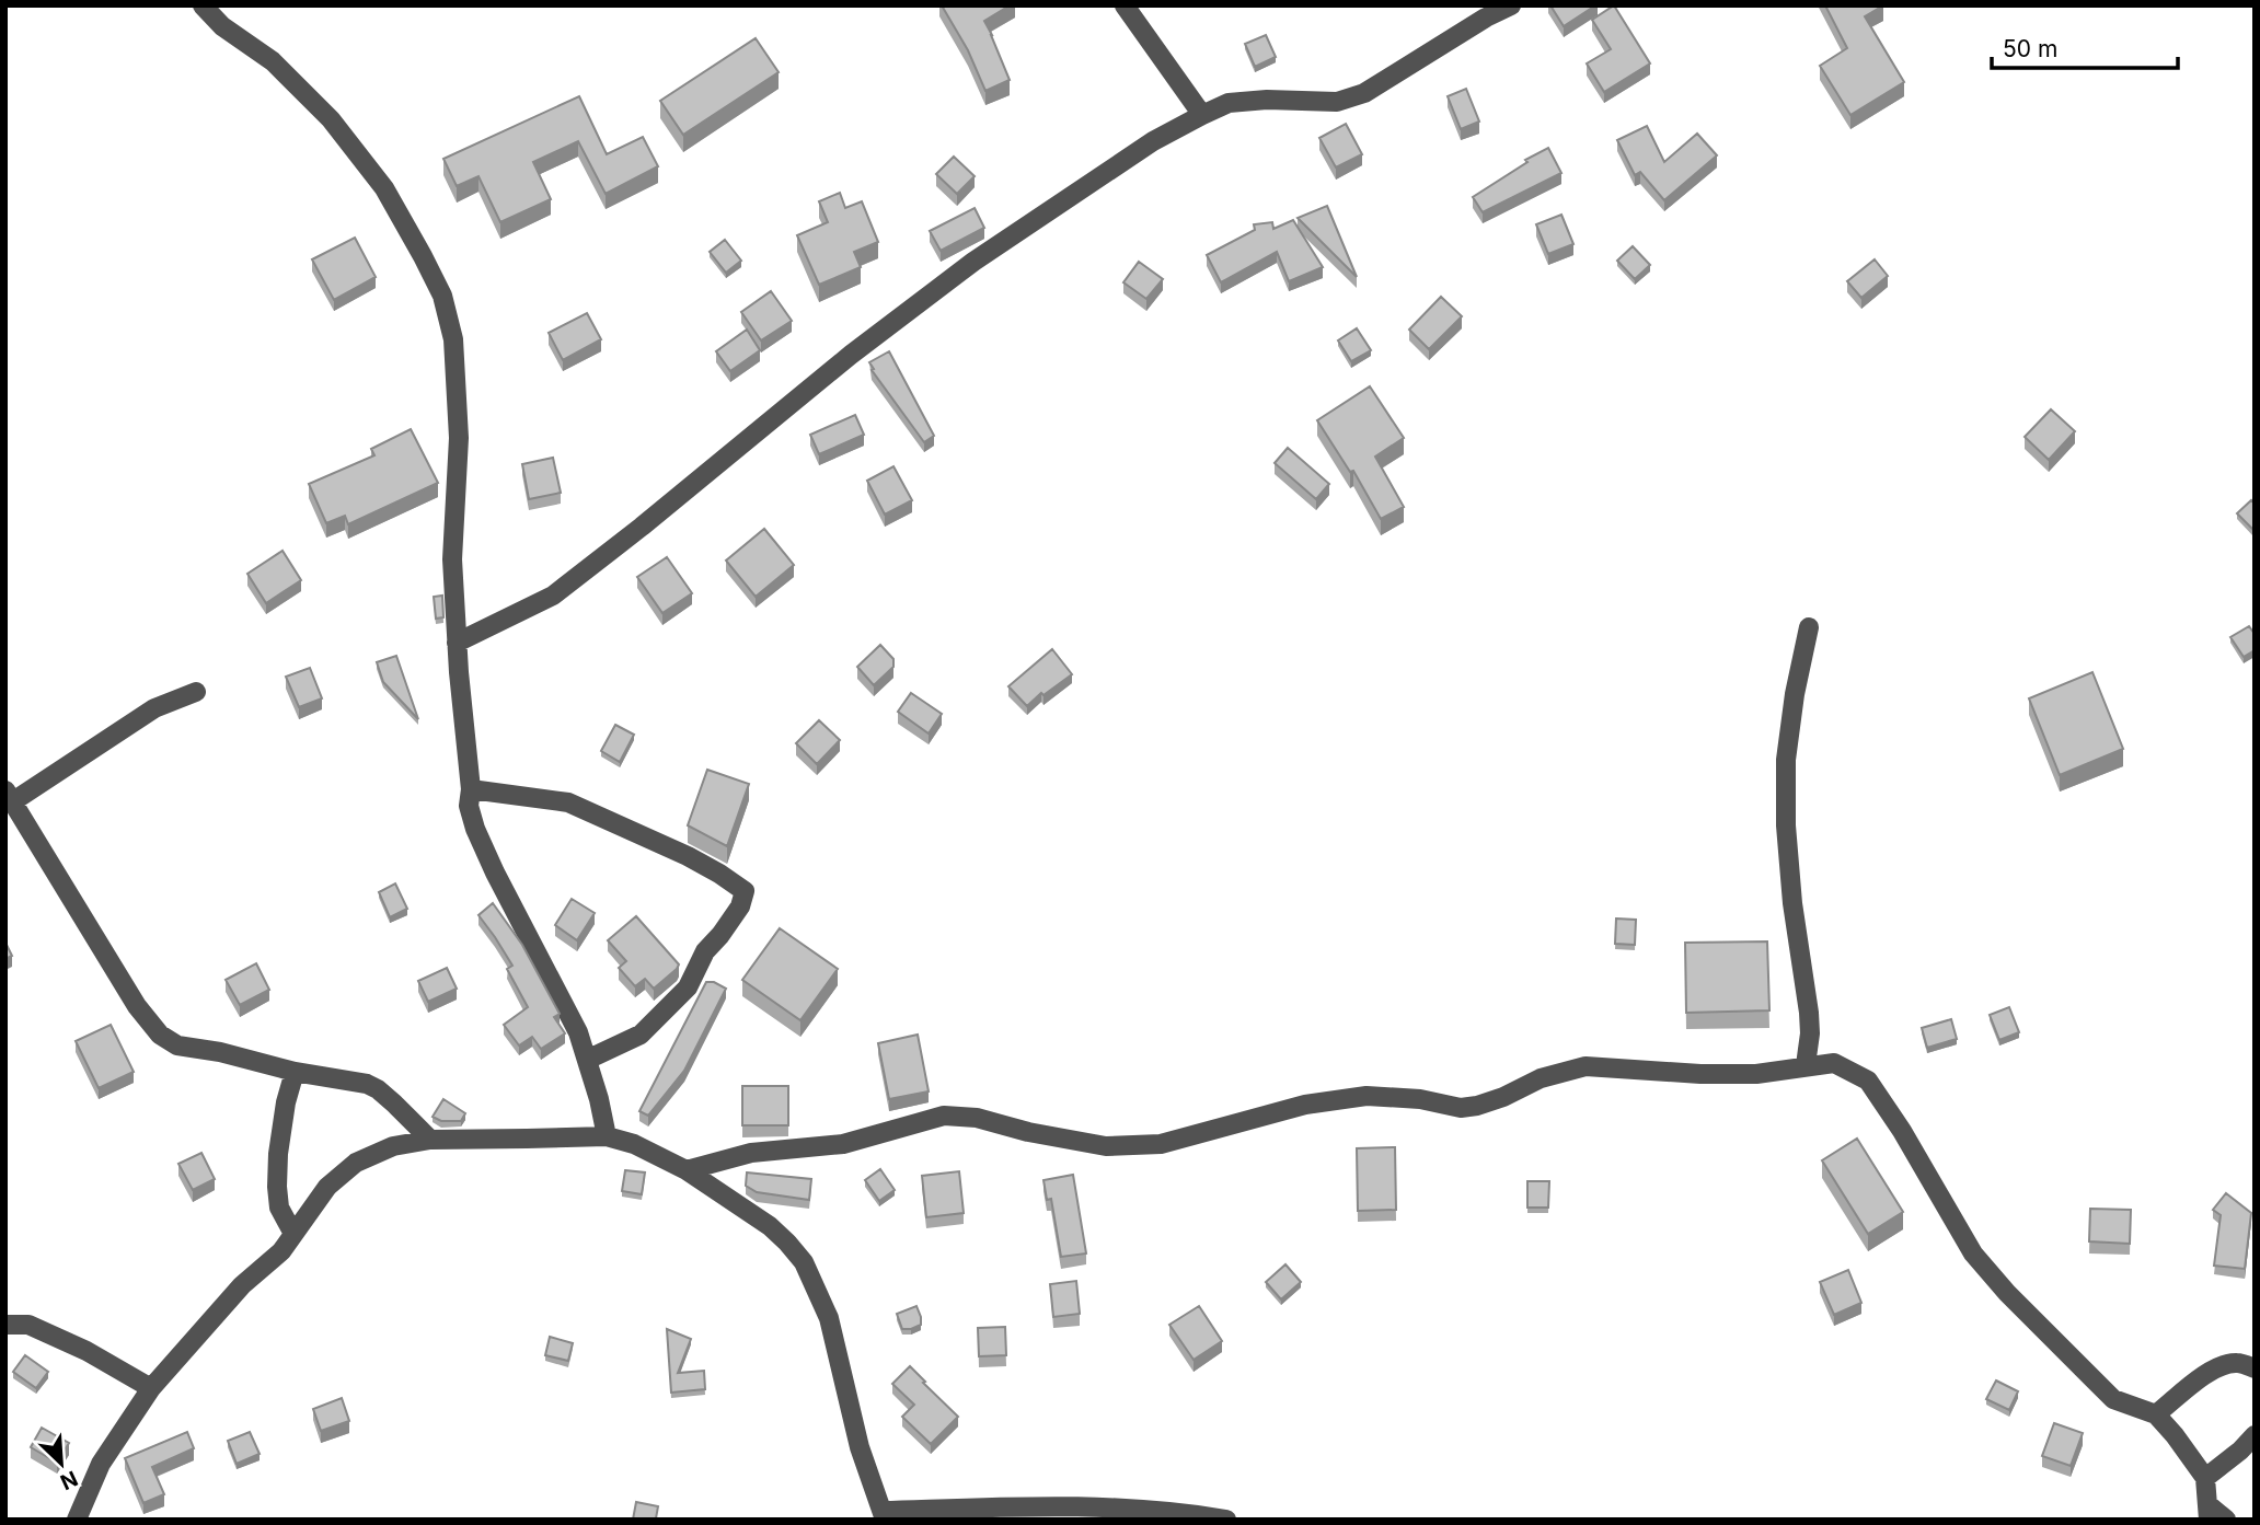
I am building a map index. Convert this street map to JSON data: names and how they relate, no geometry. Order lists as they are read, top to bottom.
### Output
{
  "scale_bar": "50 m",
  "north": "bottom right"
}
